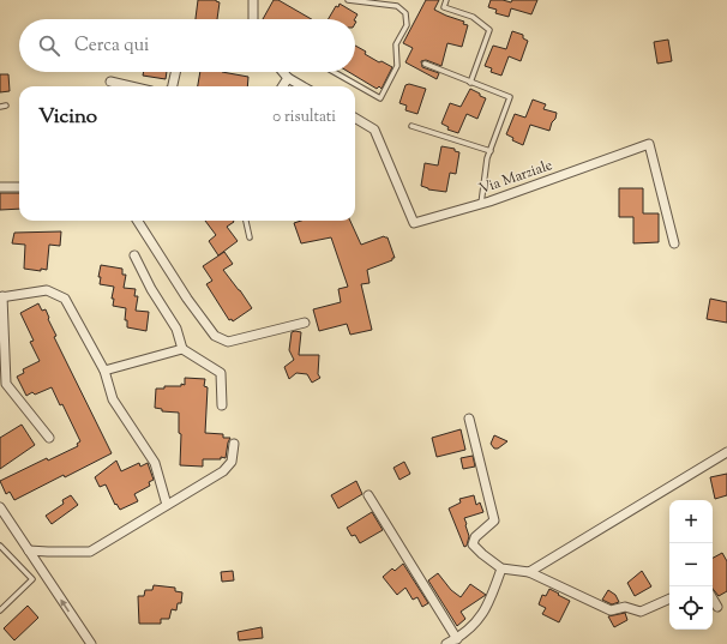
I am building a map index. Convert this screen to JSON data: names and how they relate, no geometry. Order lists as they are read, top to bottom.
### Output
{
  "streets": {
    "street": ["Via Marziale"]
  },
  "page": {
    "search": "Cerca qui",
    "heading": ["Vicino", "0 risultati"],
    "map_buttons": ["+", "−"]
  }
}
